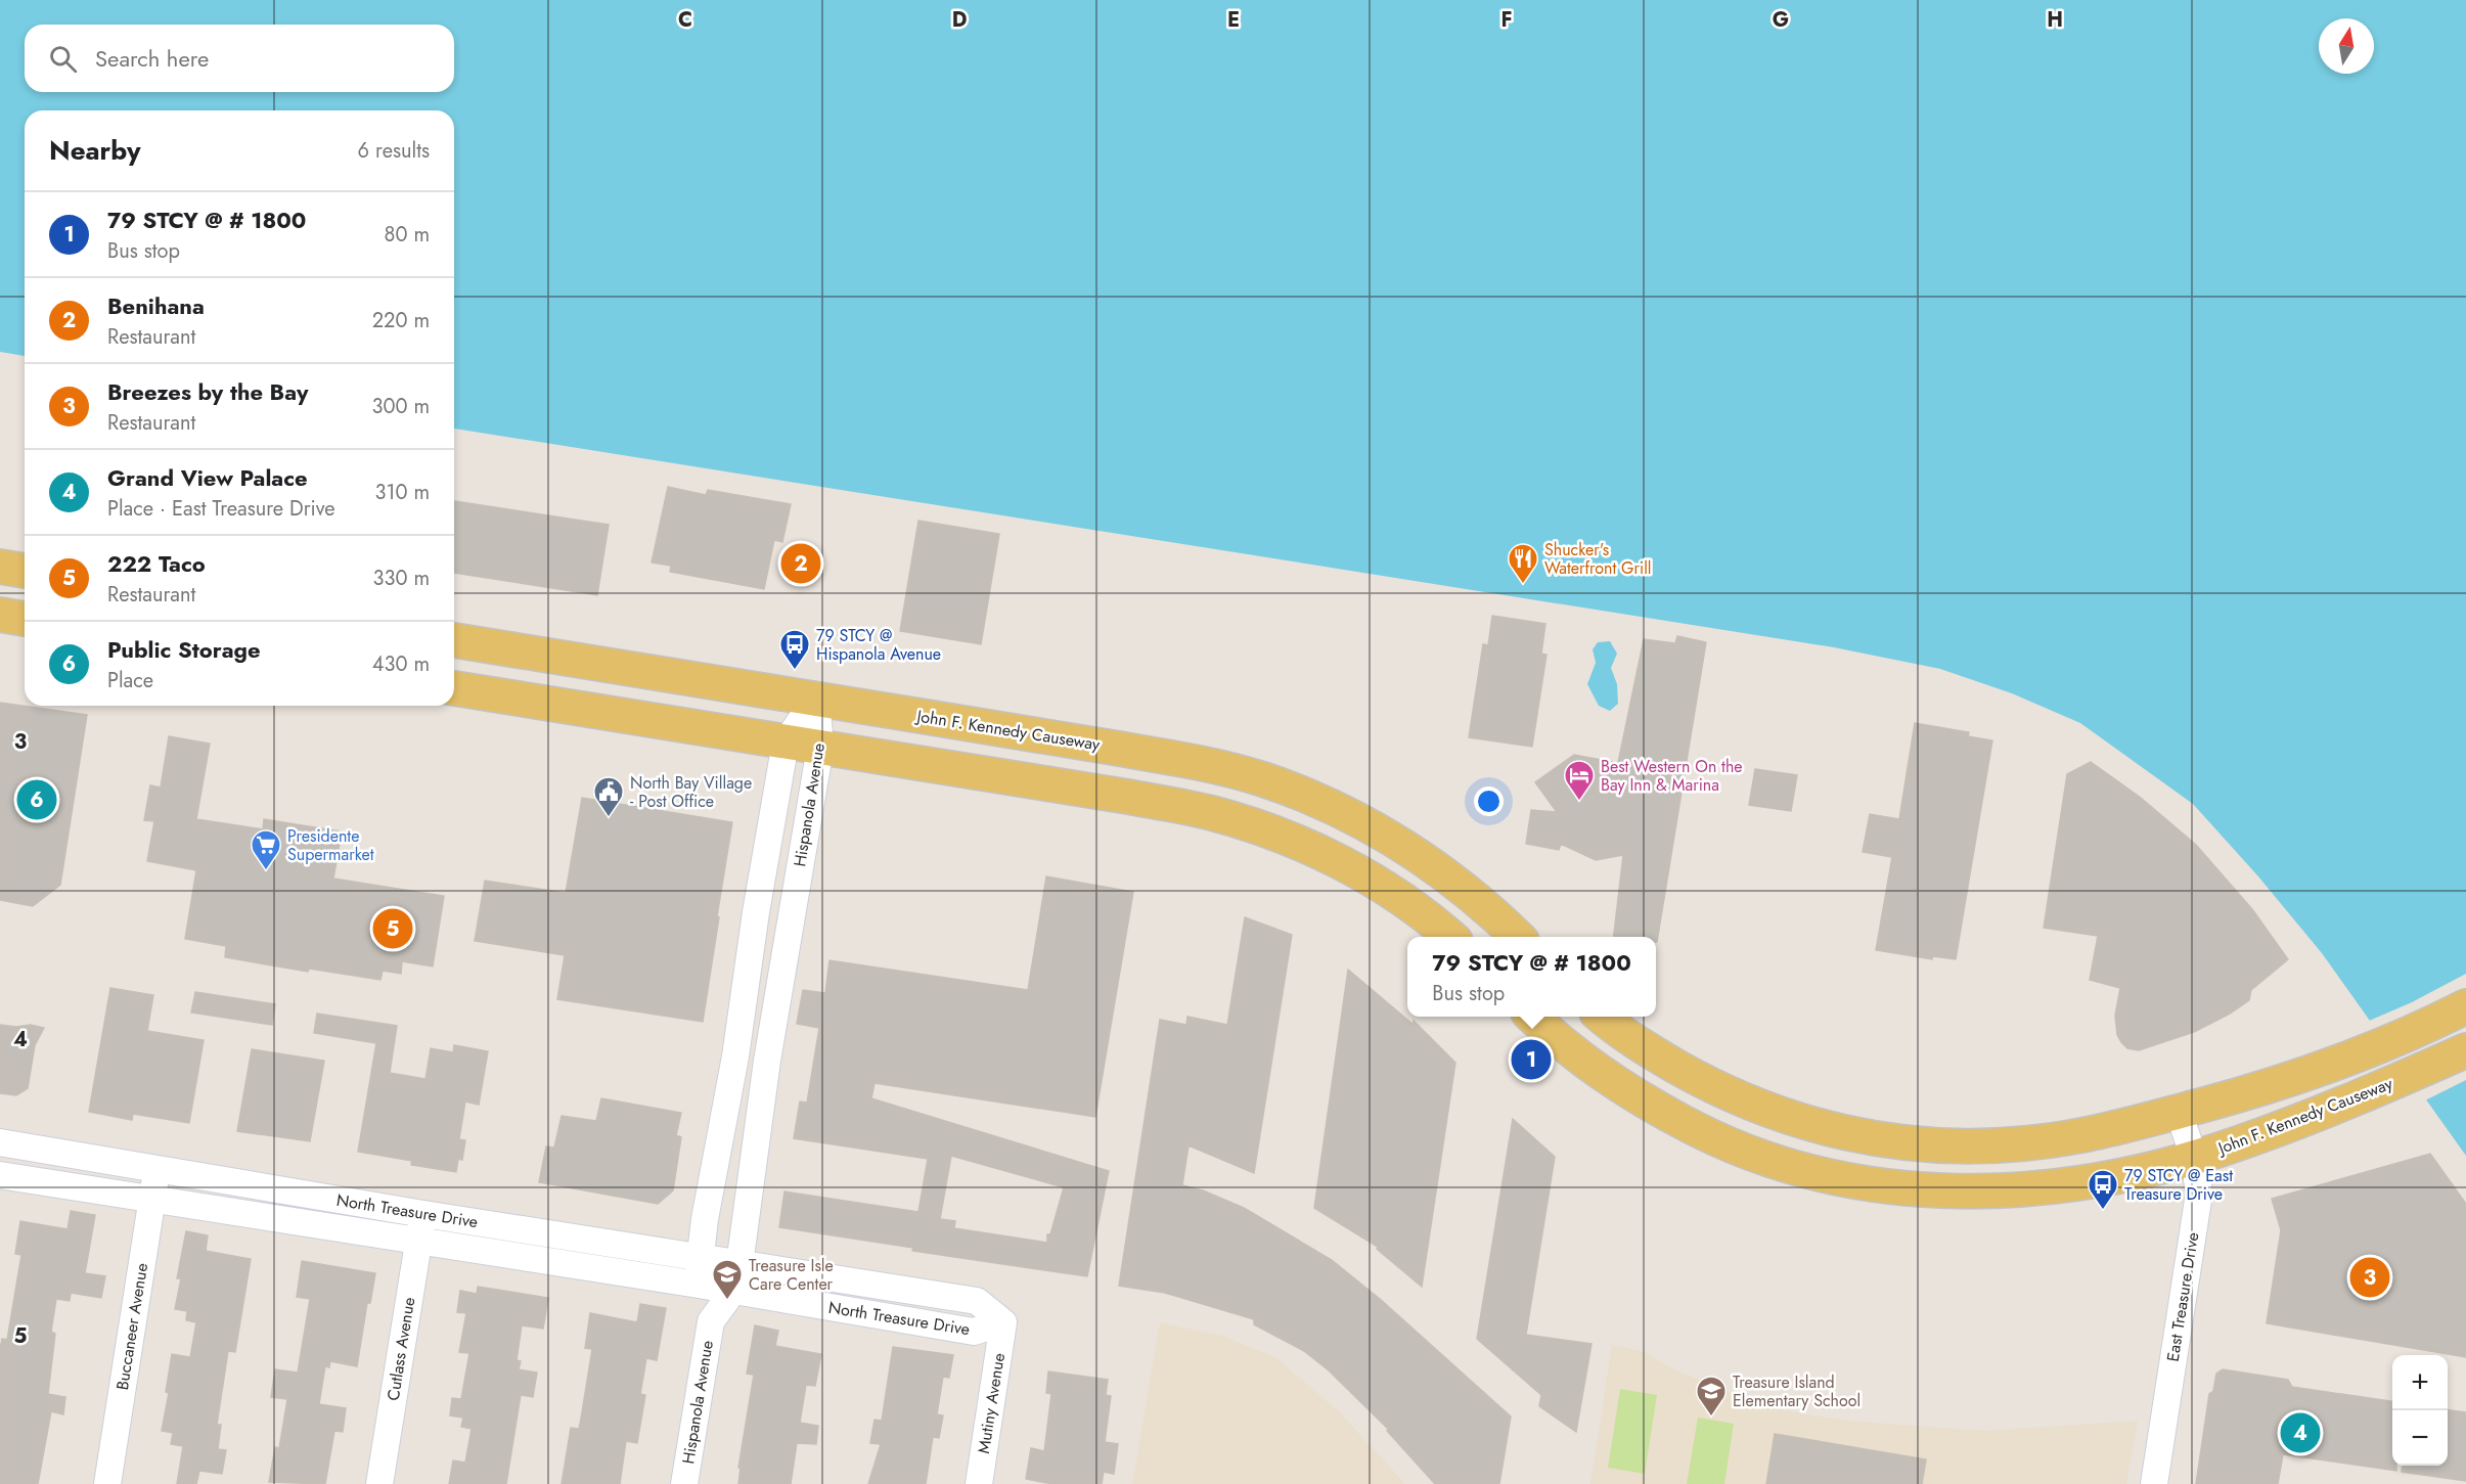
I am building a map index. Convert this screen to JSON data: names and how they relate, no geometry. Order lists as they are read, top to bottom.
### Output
{
  "streets": {
    "main road": ["John F. Kennedy Causeway"],
    "street": [
      "Hispanola Avenue",
      "North Treasure Drive",
      "East Treasure Drive",
      "Buccaneer Avenue",
      "Cutlass Avenue",
      "Mutiny Avenue"
    ]
  },
  "crossings": [
    ["John F. Kennedy Causeway", "Hispanola Avenue"],
    ["John F. Kennedy Causeway", "East Treasure Drive"],
    ["Hispanola Avenue", "North Treasure Drive"],
    ["North Treasure Drive", "Buccaneer Avenue"],
    ["North Treasure Drive", "Cutlass Avenue"],
    ["North Treasure Drive", "Mutiny Avenue"]
  ],
  "places": {
    "restaurant": ["Shucker's Waterfront Grill"],
    "bus stop": ["79 STCY @ Hispanola Avenue", "79 STCY @ East Treasure Drive"],
    "hotel": ["Best Western On the Bay Inn & Marina"],
    "public building": ["North Bay Village - Post Office"],
    "supermarket": ["Presidente Supermarket"],
    "school or university": ["Treasure Isle Care Center", "Treasure Island Elementary School"]
  },
  "north": "top",
  "page": {
    "search": "Search here",
    "heading": ["Nearby", "6 results"],
    "list": [
      {
        "mark": "1",
        "name": "79 STCY @ # 1800",
        "note": "Bus stop",
        "value": "80 m"
      },
      {
        "mark": "2",
        "name": "Benihana",
        "note": "Restaurant",
        "value": "220 m"
      },
      {
        "mark": "3",
        "name": "Breezes by the Bay",
        "note": "Restaurant",
        "value": "300 m"
      },
      {
        "mark": "4",
        "name": "Grand View Palace",
        "note": "Place · East Treasure Drive",
        "value": "310 m"
      },
      {
        "mark": "5",
        "name": "222 Taco",
        "note": "Restaurant",
        "value": "330 m"
      },
      {
        "mark": "6",
        "name": "Public Storage",
        "note": "Place",
        "value": "430 m"
      }
    ],
    "pins": [
      "2",
      "6",
      "5",
      "1",
      "3",
      "4"
    ],
    "popup": ["79 STCY @ # 1800", "Bus stop"],
    "map_buttons": ["+", "−"]
  },
  "grid": {
    "columns": [
      "C",
      "D",
      "E",
      "F",
      "G",
      "H"
    ],
    "rows": ["3", "4", "5"]
  }
}
